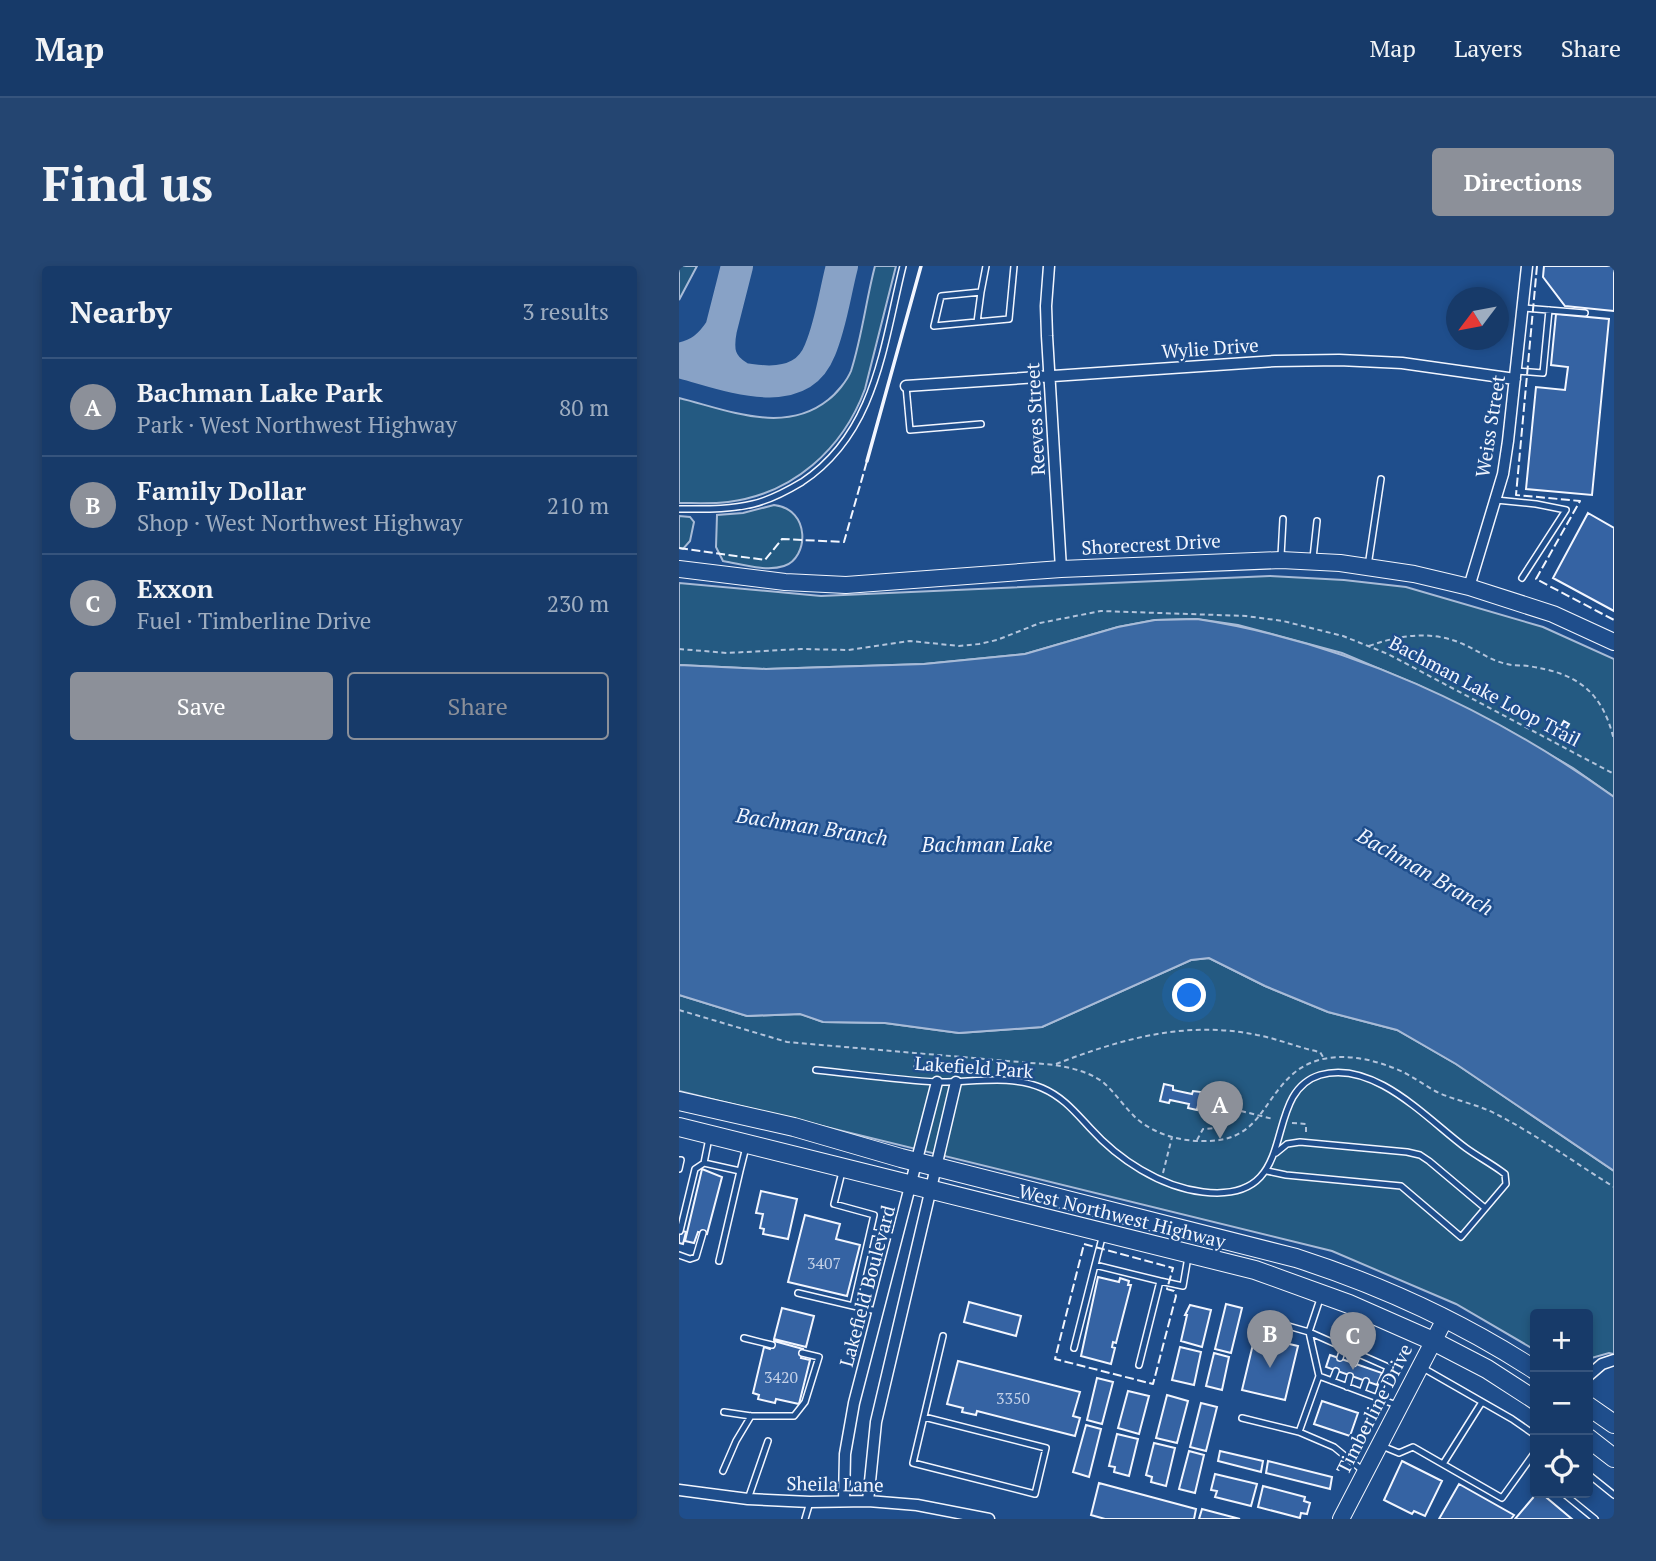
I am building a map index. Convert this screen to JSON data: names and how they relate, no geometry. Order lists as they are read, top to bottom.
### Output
{
  "streets": {
    "main road": ["West Northwest Highway"],
    "street": [
      "Wylie Drive",
      "Reeves Street",
      "Weiss Street",
      "Shorecrest Drive",
      "Lakefield Boulevard",
      "Timberline Drive",
      "Sheila Lane"
    ],
    "lane": ["Lakefield Park"],
    "path": ["Bachman Lake Loop Trail"]
  },
  "crossings": [
    ["Wylie Drive", "Reeves Street"],
    ["Wylie Drive", "Weiss Street"],
    ["Reeves Street", "Shorecrest Drive"],
    ["Weiss Street", "Shorecrest Drive"],
    ["Lakefield Park", "Lakefield Boulevard"],
    ["West Northwest Highway", "Lakefield Boulevard"],
    ["West Northwest Highway", "Timberline Drive"],
    ["Lakefield Boulevard", "Sheila Lane"]
  ],
  "water": ["Bachman Branch", "Bachman Lake"],
  "house_numbers": ["3407", "3420", "3350"],
  "north": "bottom left",
  "page": {
    "header": "Map",
    "nav": ["Map", "Layers", "Share"],
    "buttons": [
      "Directions",
      ["Save", "Share"]
    ],
    "title": "Find us",
    "heading": ["Nearby", "3 results"],
    "list": [
      {
        "mark": "A",
        "name": "Bachman Lake Park",
        "note": "Park · West Northwest Highway",
        "value": "80 m"
      },
      {
        "mark": "B",
        "name": "Family Dollar",
        "note": "Shop · West Northwest Highway",
        "value": "210 m"
      },
      {
        "mark": "C",
        "name": "Exxon",
        "note": "Fuel · Timberline Drive",
        "value": "230 m"
      }
    ],
    "pins": ["A", "B", "C"],
    "map_buttons": ["+", "−"]
  }
}
